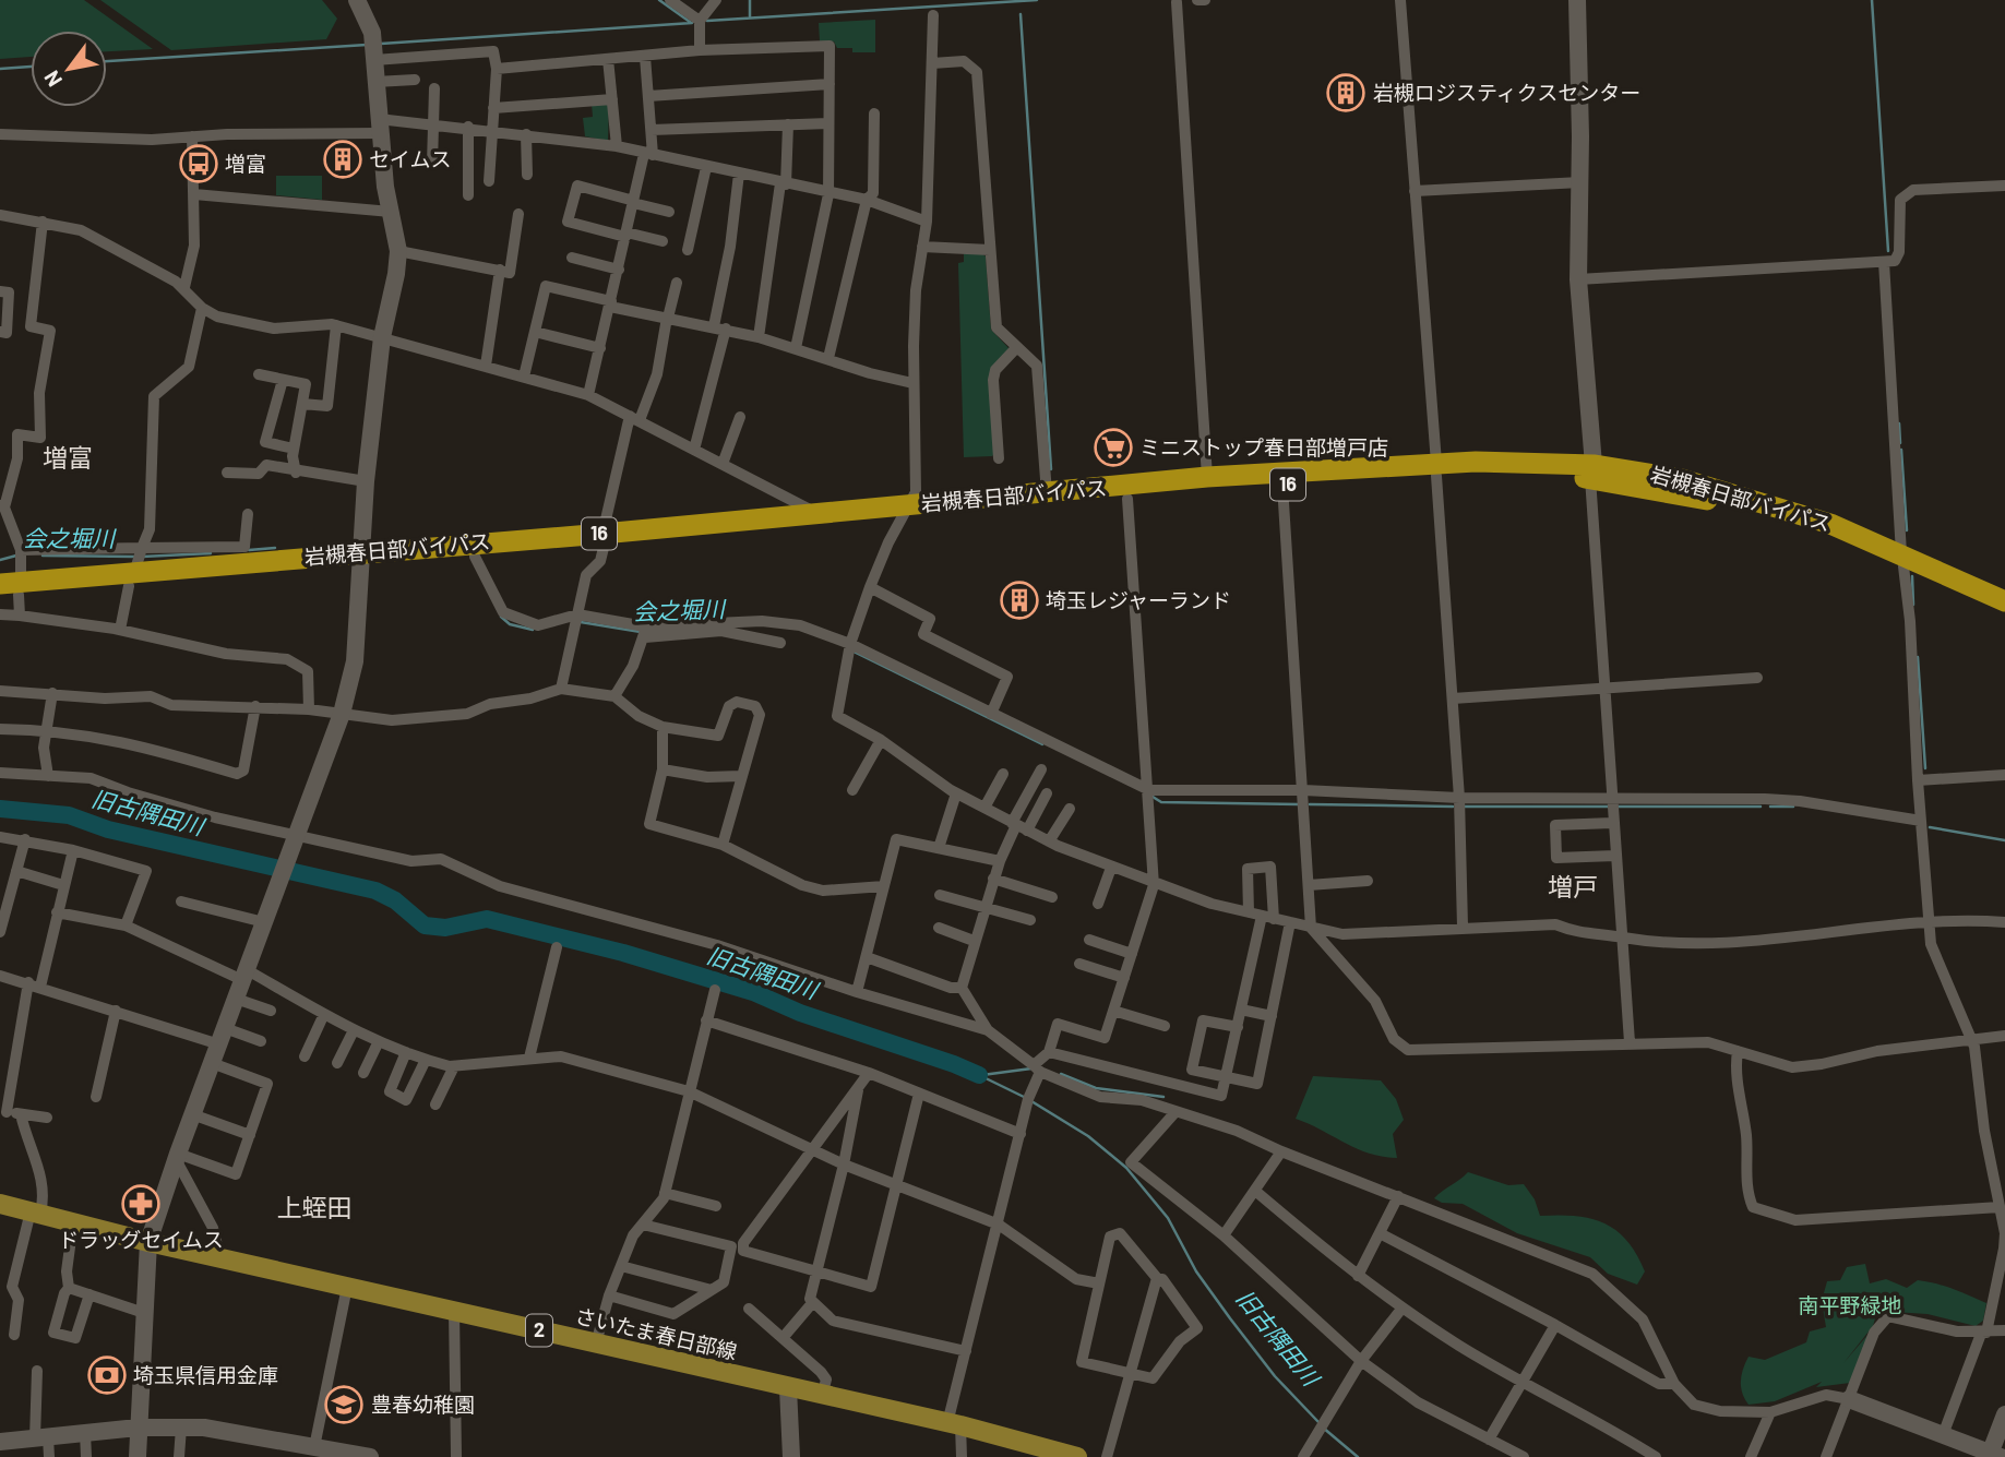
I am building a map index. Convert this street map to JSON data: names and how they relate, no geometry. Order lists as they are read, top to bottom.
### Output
{
  "streets": {
    "highway": ["16", "岩槻春日部バイパス"],
    "main road": ["2", "さいたま春日部線"]
  },
  "districts": ["増富", "増戸", "上蛭田"],
  "water": ["会之堀川", "旧古隅田川"],
  "parks": ["南平野緑地"],
  "places": {
    "building": ["岩槻ロジスティクスセンター", "セイムス", "埼玉レジャーランド"],
    "bus stop": ["増富"],
    "supermarket": ["ミニストップ春日部増戸店"],
    "pharmacy": ["ドラッグセイムス"],
    "bank": ["埼玉県信用金庫"],
    "school or university": ["豊春幼稚園"]
  },
  "north": "bottom left"
}
